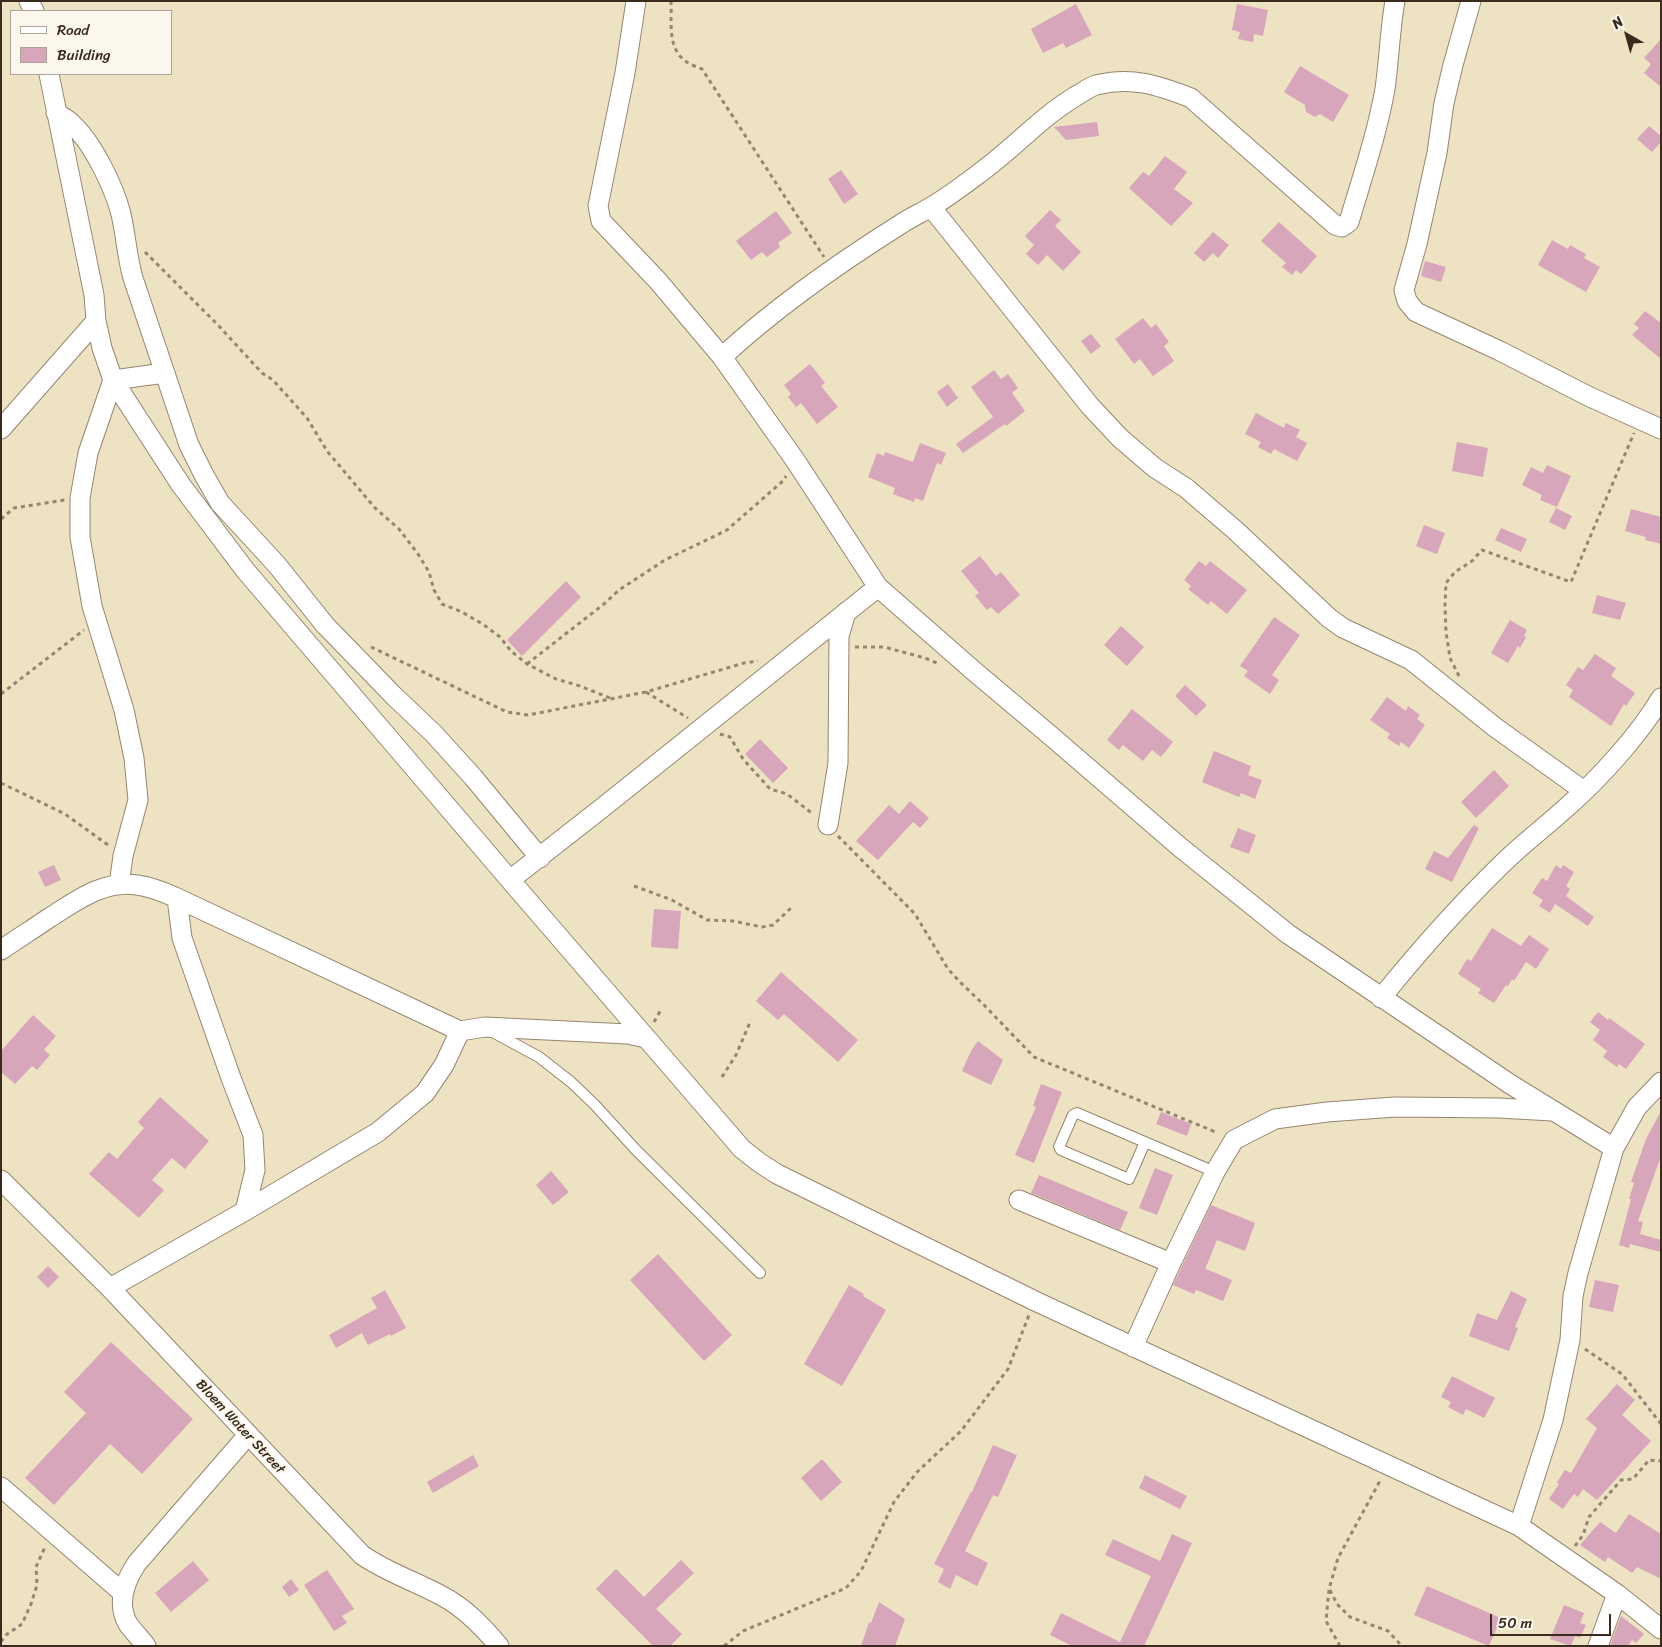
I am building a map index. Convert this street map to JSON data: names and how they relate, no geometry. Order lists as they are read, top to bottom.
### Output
{
  "streets": {
    "street": ["Bloem Water Street"]
  },
  "legend": ["Road", "Building"],
  "scale_bar": "50 m",
  "north": "top left"
}
